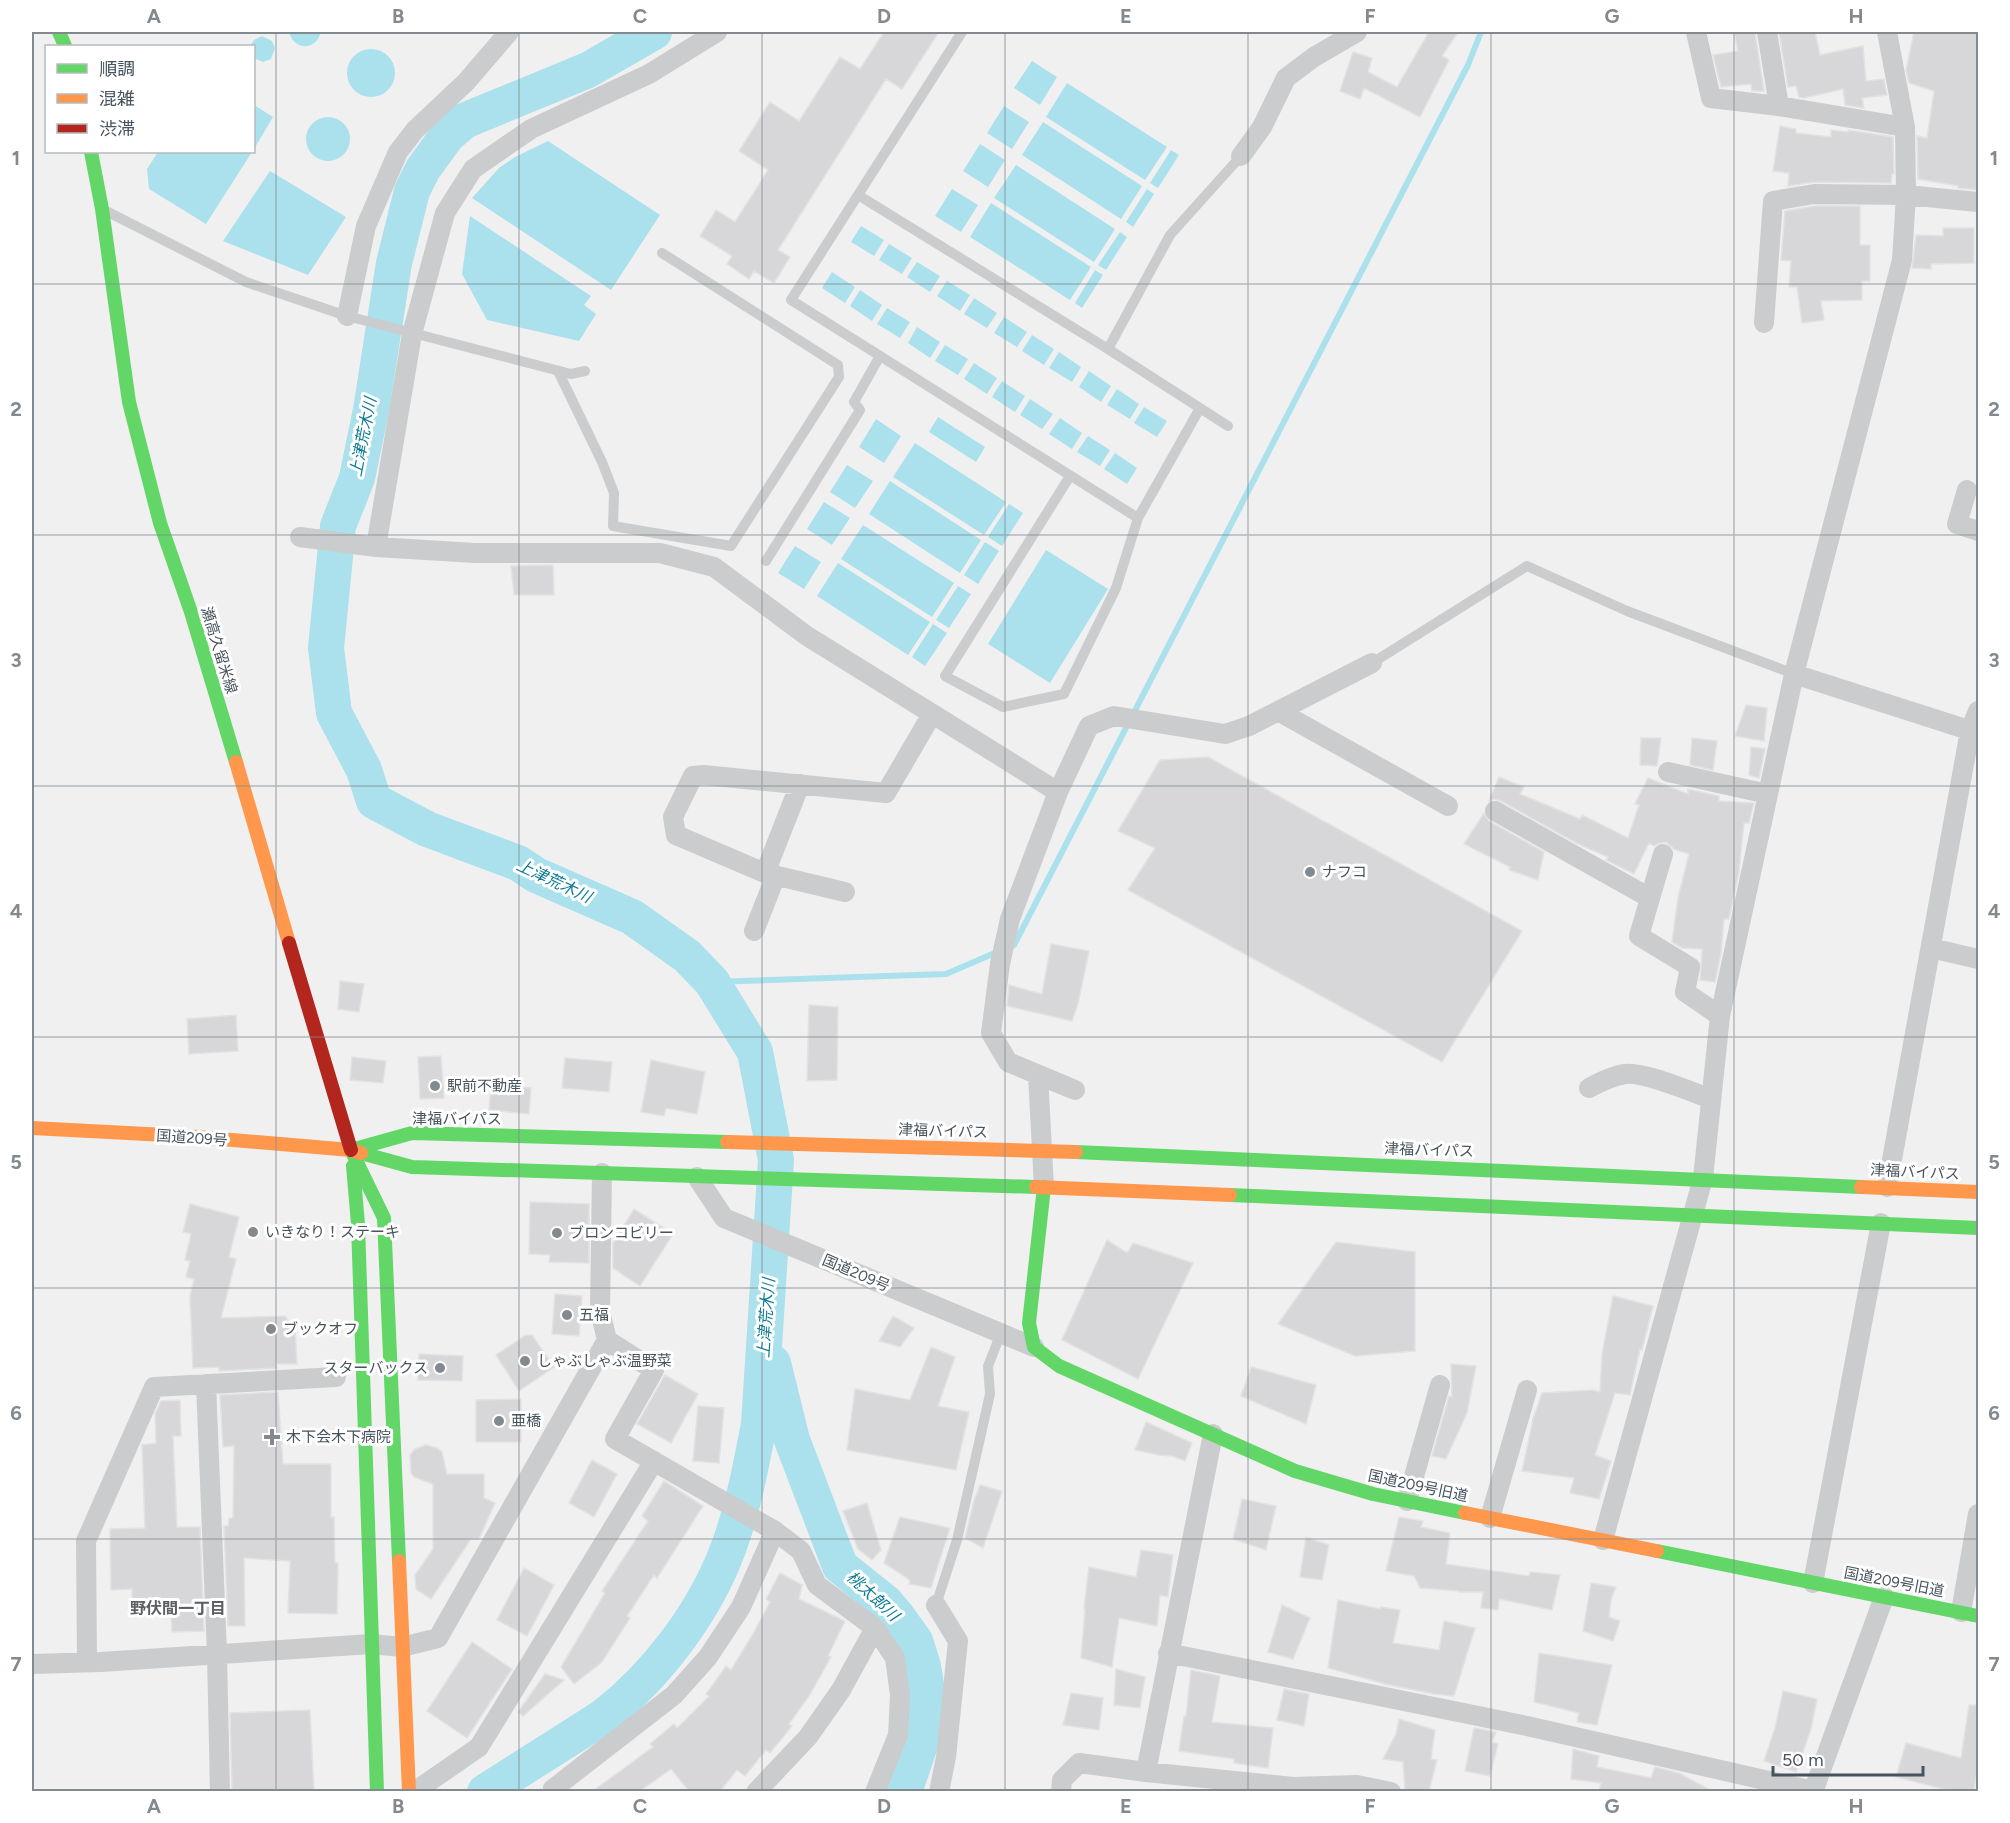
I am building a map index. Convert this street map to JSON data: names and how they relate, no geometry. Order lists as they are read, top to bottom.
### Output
{
  "streets": {
    "main road": [
      "瀬高久留米線",
      "津福バイパス",
      "国道209号",
      "国道209号旧道"
    ]
  },
  "crossings": [
    ["瀬高久留米線", "津福バイパス"],
    ["瀬高久留米線", "国道209号"],
    ["津福バイパス", "国道209号"],
    ["国道209号", "国道209号旧道"]
  ],
  "districts": ["野伏間一丁目"],
  "water": ["上津荒木川", "桃太郎川"],
  "places": {
    "other": [
      "ナフコ",
      "駅前不動産",
      "いきなり！ステーキ",
      "ブロンコビリー",
      "五福",
      "ブックオフ",
      "しゃぶしゃぶ温野菜",
      "スターバックス",
      "亜橋"
    ],
    "health": ["木下会木下病院"]
  },
  "legend": ["順調", "混雑", "渋滞"],
  "scale_bar": "50 m",
  "grid": {
    "columns": [
      "A",
      "B",
      "C",
      "D",
      "E",
      "F",
      "G",
      "H"
    ],
    "rows": [
      "1",
      "2",
      "3",
      "4",
      "5",
      "6",
      "7"
    ]
  }
}
